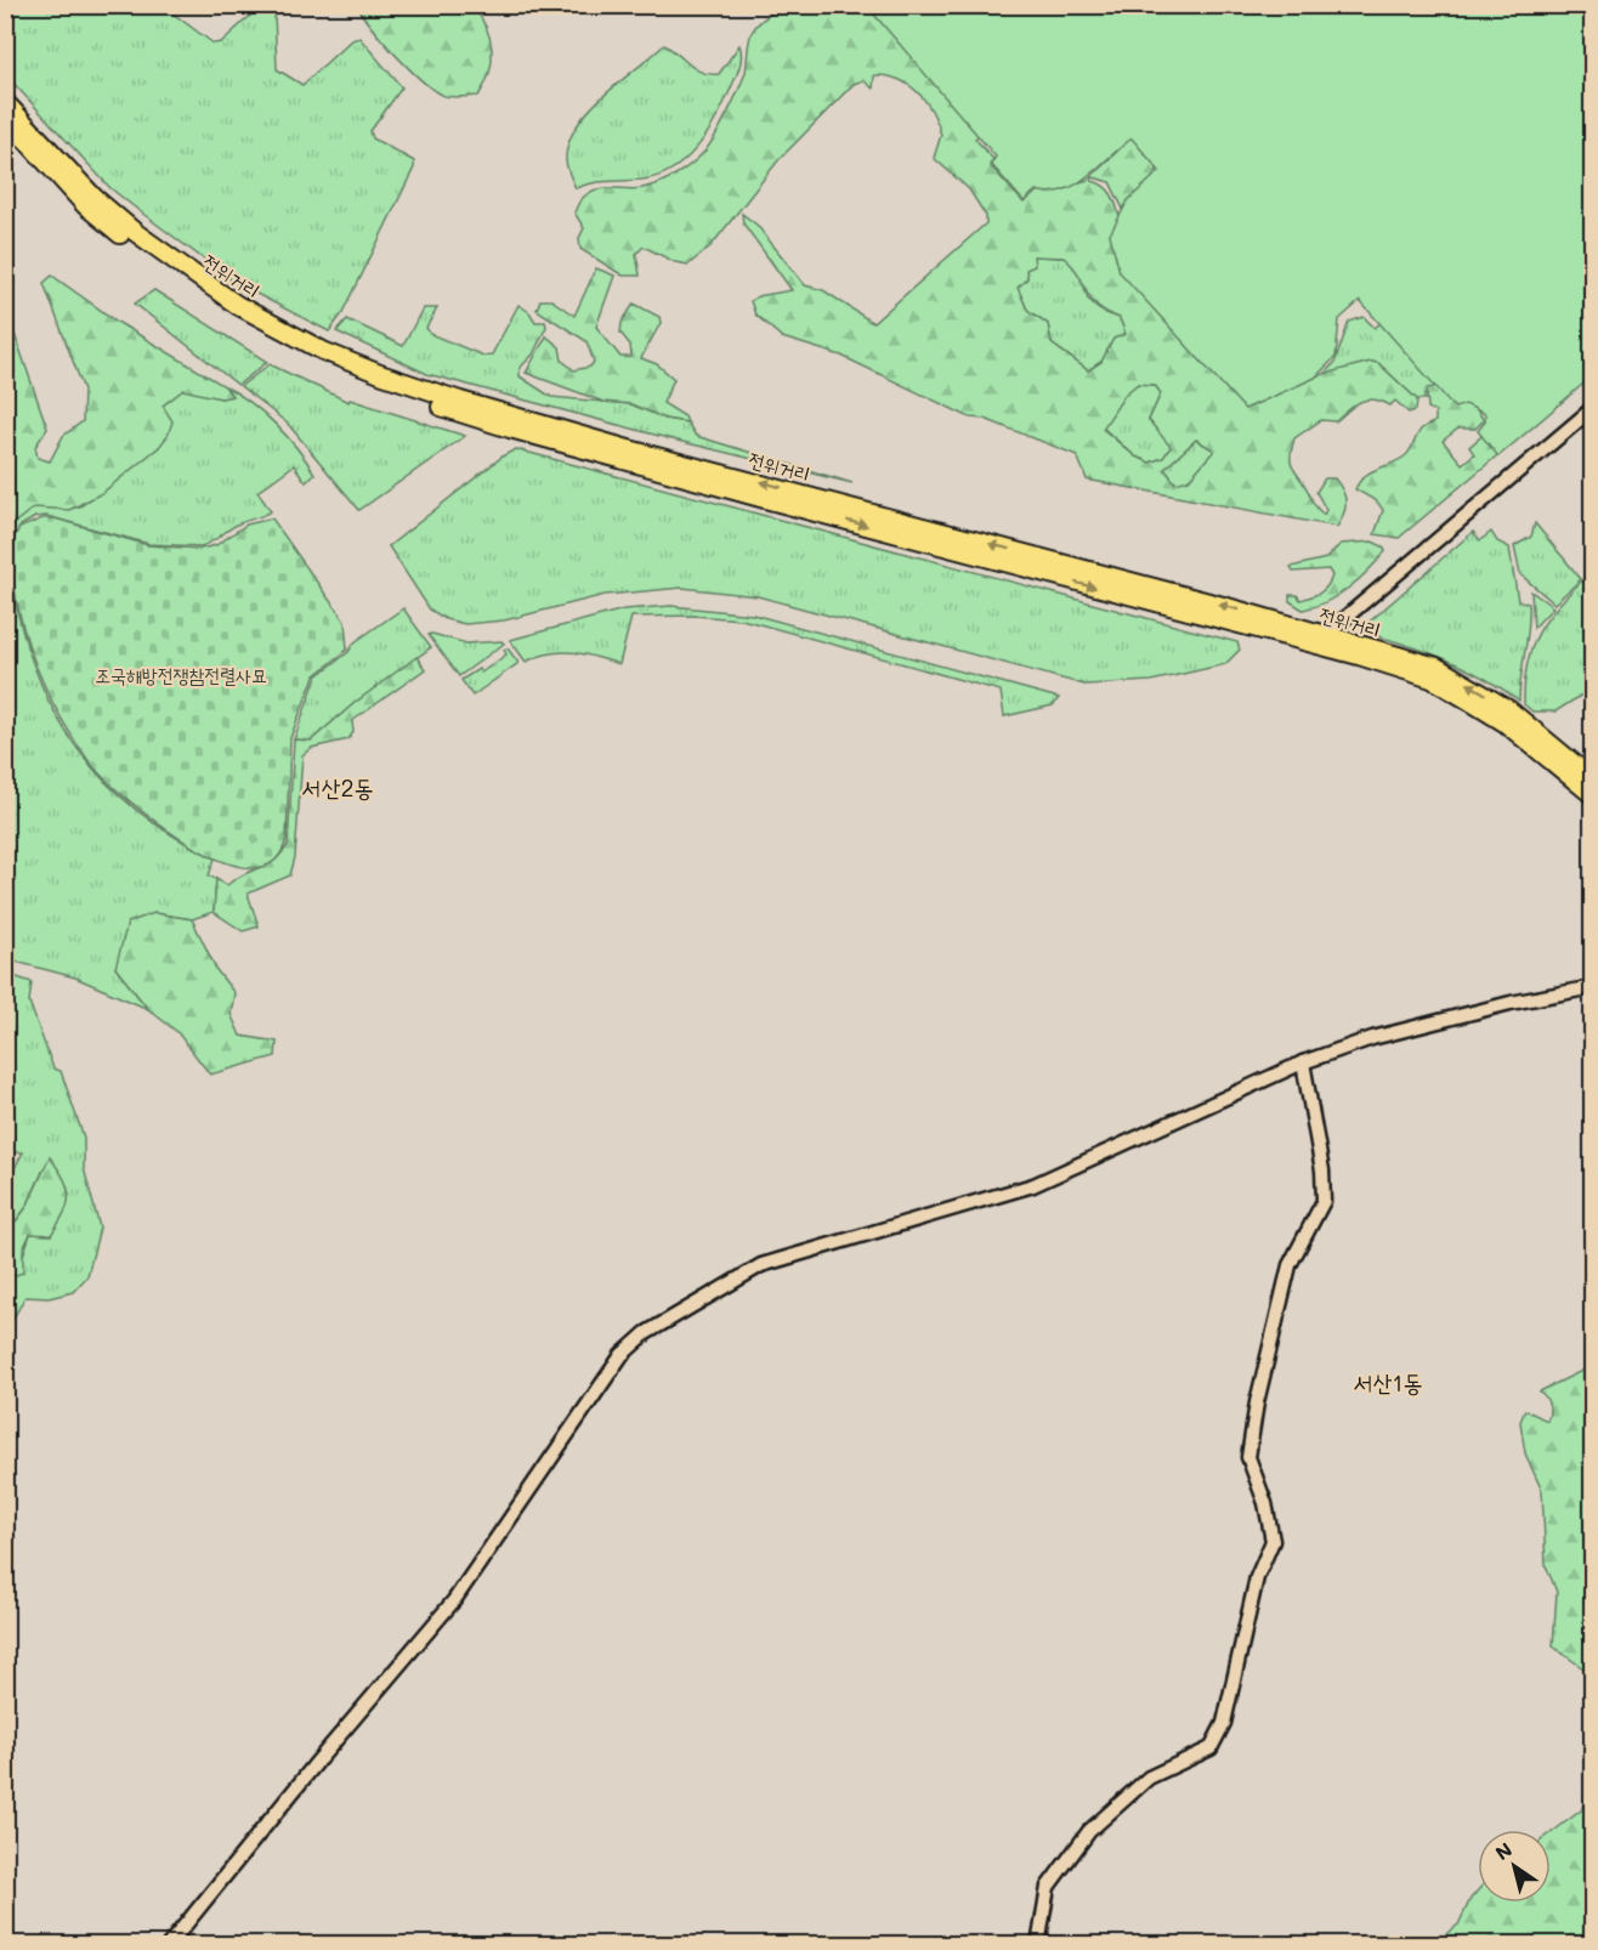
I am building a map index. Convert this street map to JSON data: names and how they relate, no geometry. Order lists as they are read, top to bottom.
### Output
{
  "streets": {
    "main road": ["전위거리"]
  },
  "districts": ["서산2동", "서산1동"],
  "parks": ["조국해방전쟁참전렬사묘"],
  "north": "top left"
}
